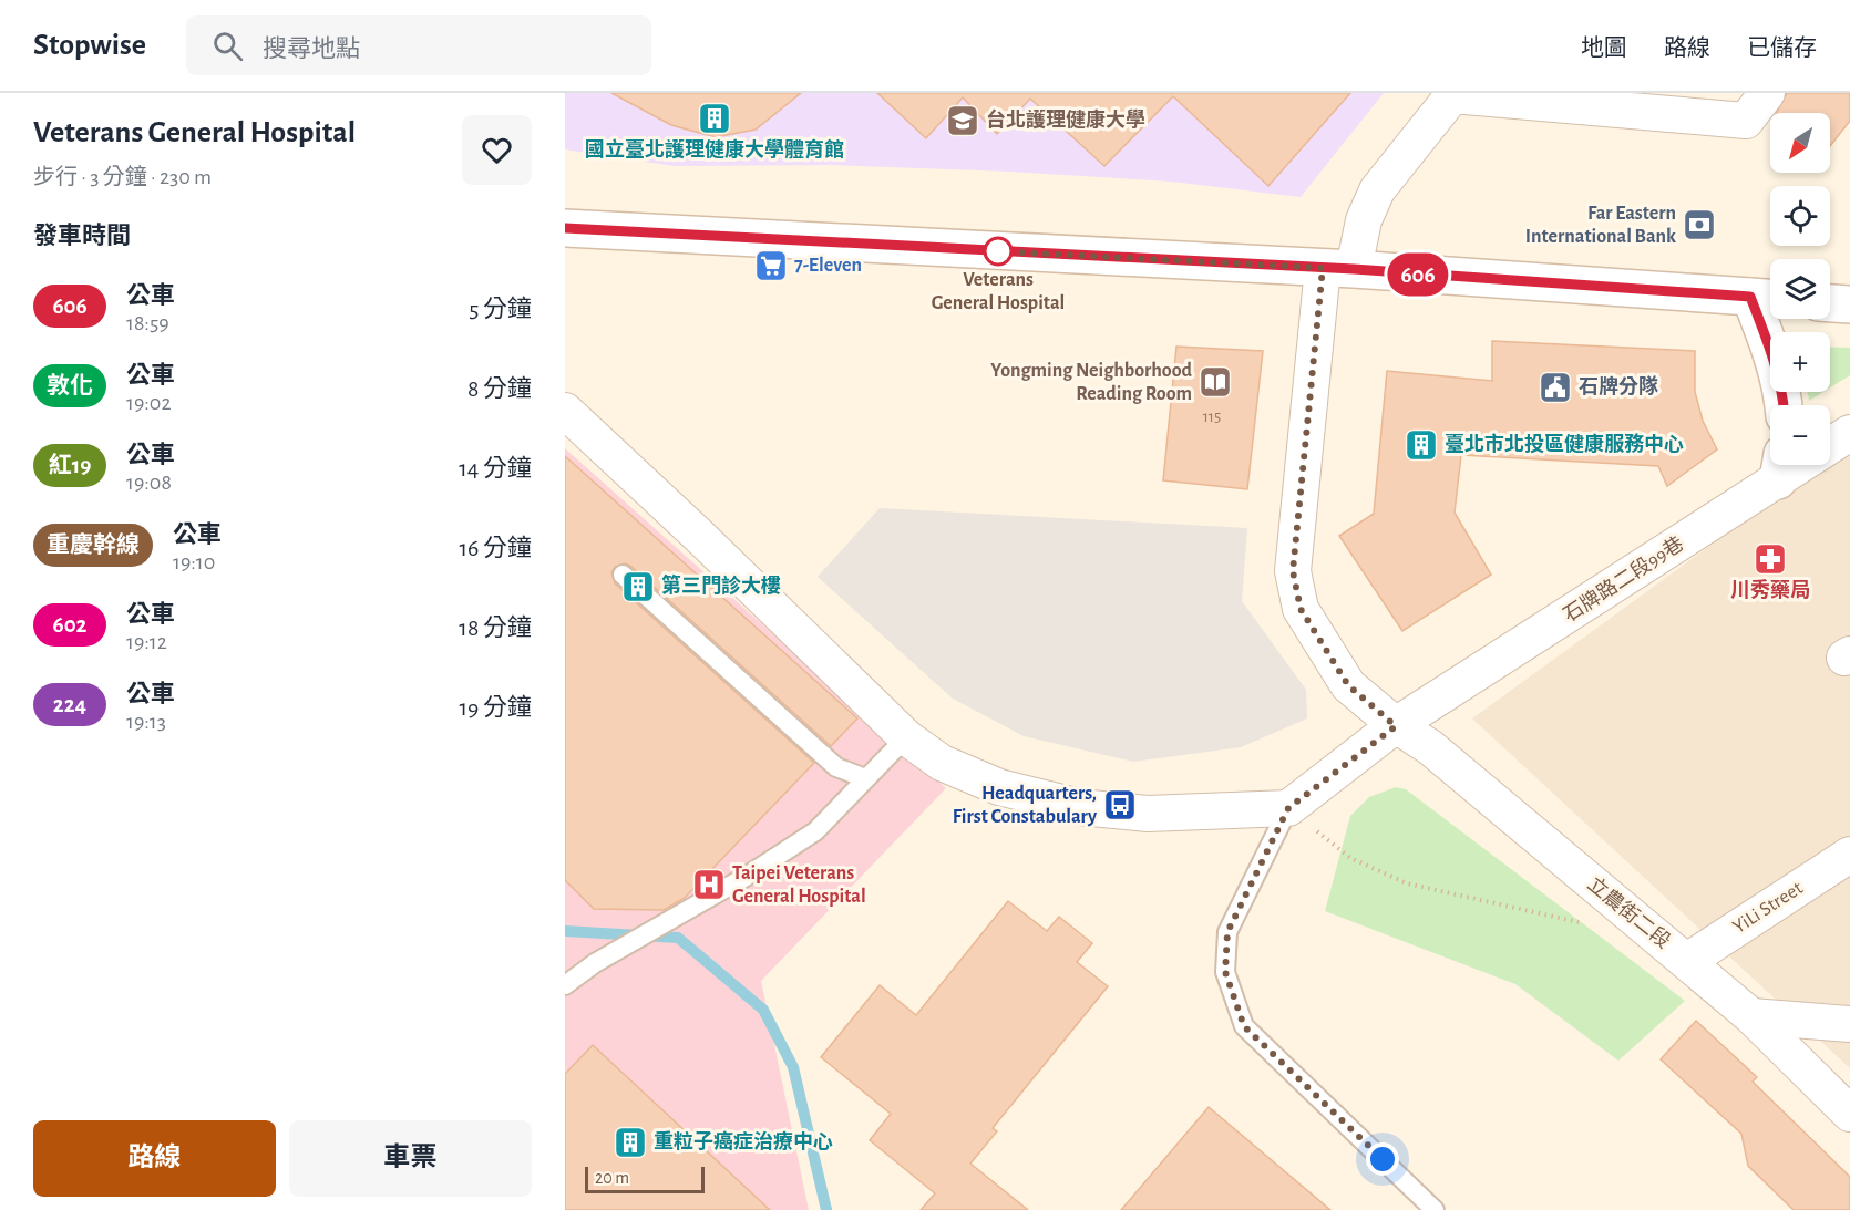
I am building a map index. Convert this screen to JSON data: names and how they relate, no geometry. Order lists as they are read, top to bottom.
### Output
{
  "streets": {
    "street": ["石牌路二段99巷", "YiLi Street", "立農街二段"]
  },
  "crossings": [
    ["石牌路二段99巷", "立農街二段"],
    ["YiLi Street", "立農街二段"]
  ],
  "places": {
    "building": [
      "國立臺北護理健康大學體育館",
      "臺北市北投區健康服務中心",
      "第三門診大樓",
      "重粒子癌症治療中心"
    ],
    "school or university": ["台北護理健康大學"],
    "bank": ["Far Eastern International Bank"],
    "other": ["Veterans General Hospital"],
    "supermarket": ["7-Eleven"],
    "library": ["Yongming Neighborhood Reading Room"],
    "public building": ["石牌分隊"],
    "pharmacy": ["川秀藥局"],
    "bus stop": ["Headquarters, First Constabulary"],
    "hospital": ["Taipei Veterans General Hospital"]
  },
  "lines": ["bus line 606"],
  "house_numbers": ["115"],
  "scale_bar": "20 m",
  "north": "bottom left",
  "page": {
    "header": "Stopwise",
    "search": "搜尋地點",
    "nav": ["地圖", "路線", "已儲存"],
    "heading": [
      ["Veterans General Hospital", "步行 · 3 分鐘 · 230 m"],
      "發車時間"
    ],
    "on_map": "606",
    "map_buttons": ["+", "−"],
    "list": [
      {
        "mark": "606",
        "name": "公車",
        "note": "18:59",
        "value": "5 分鐘"
      },
      {
        "mark": "敦化",
        "name": "公車",
        "note": "19:02",
        "value": "8 分鐘"
      },
      {
        "mark": "紅19",
        "name": "公車",
        "note": "19:08",
        "value": "14 分鐘"
      },
      {
        "mark": "重慶幹線",
        "name": "公車",
        "note": "19:10",
        "value": "16 分鐘"
      },
      {
        "mark": "602",
        "name": "公車",
        "note": "19:12",
        "value": "18 分鐘"
      },
      {
        "mark": "224",
        "name": "公車",
        "note": "19:13",
        "value": "19 分鐘"
      }
    ],
    "buttons": ["路線", "車票"],
    "scale": "20 m"
  }
}
